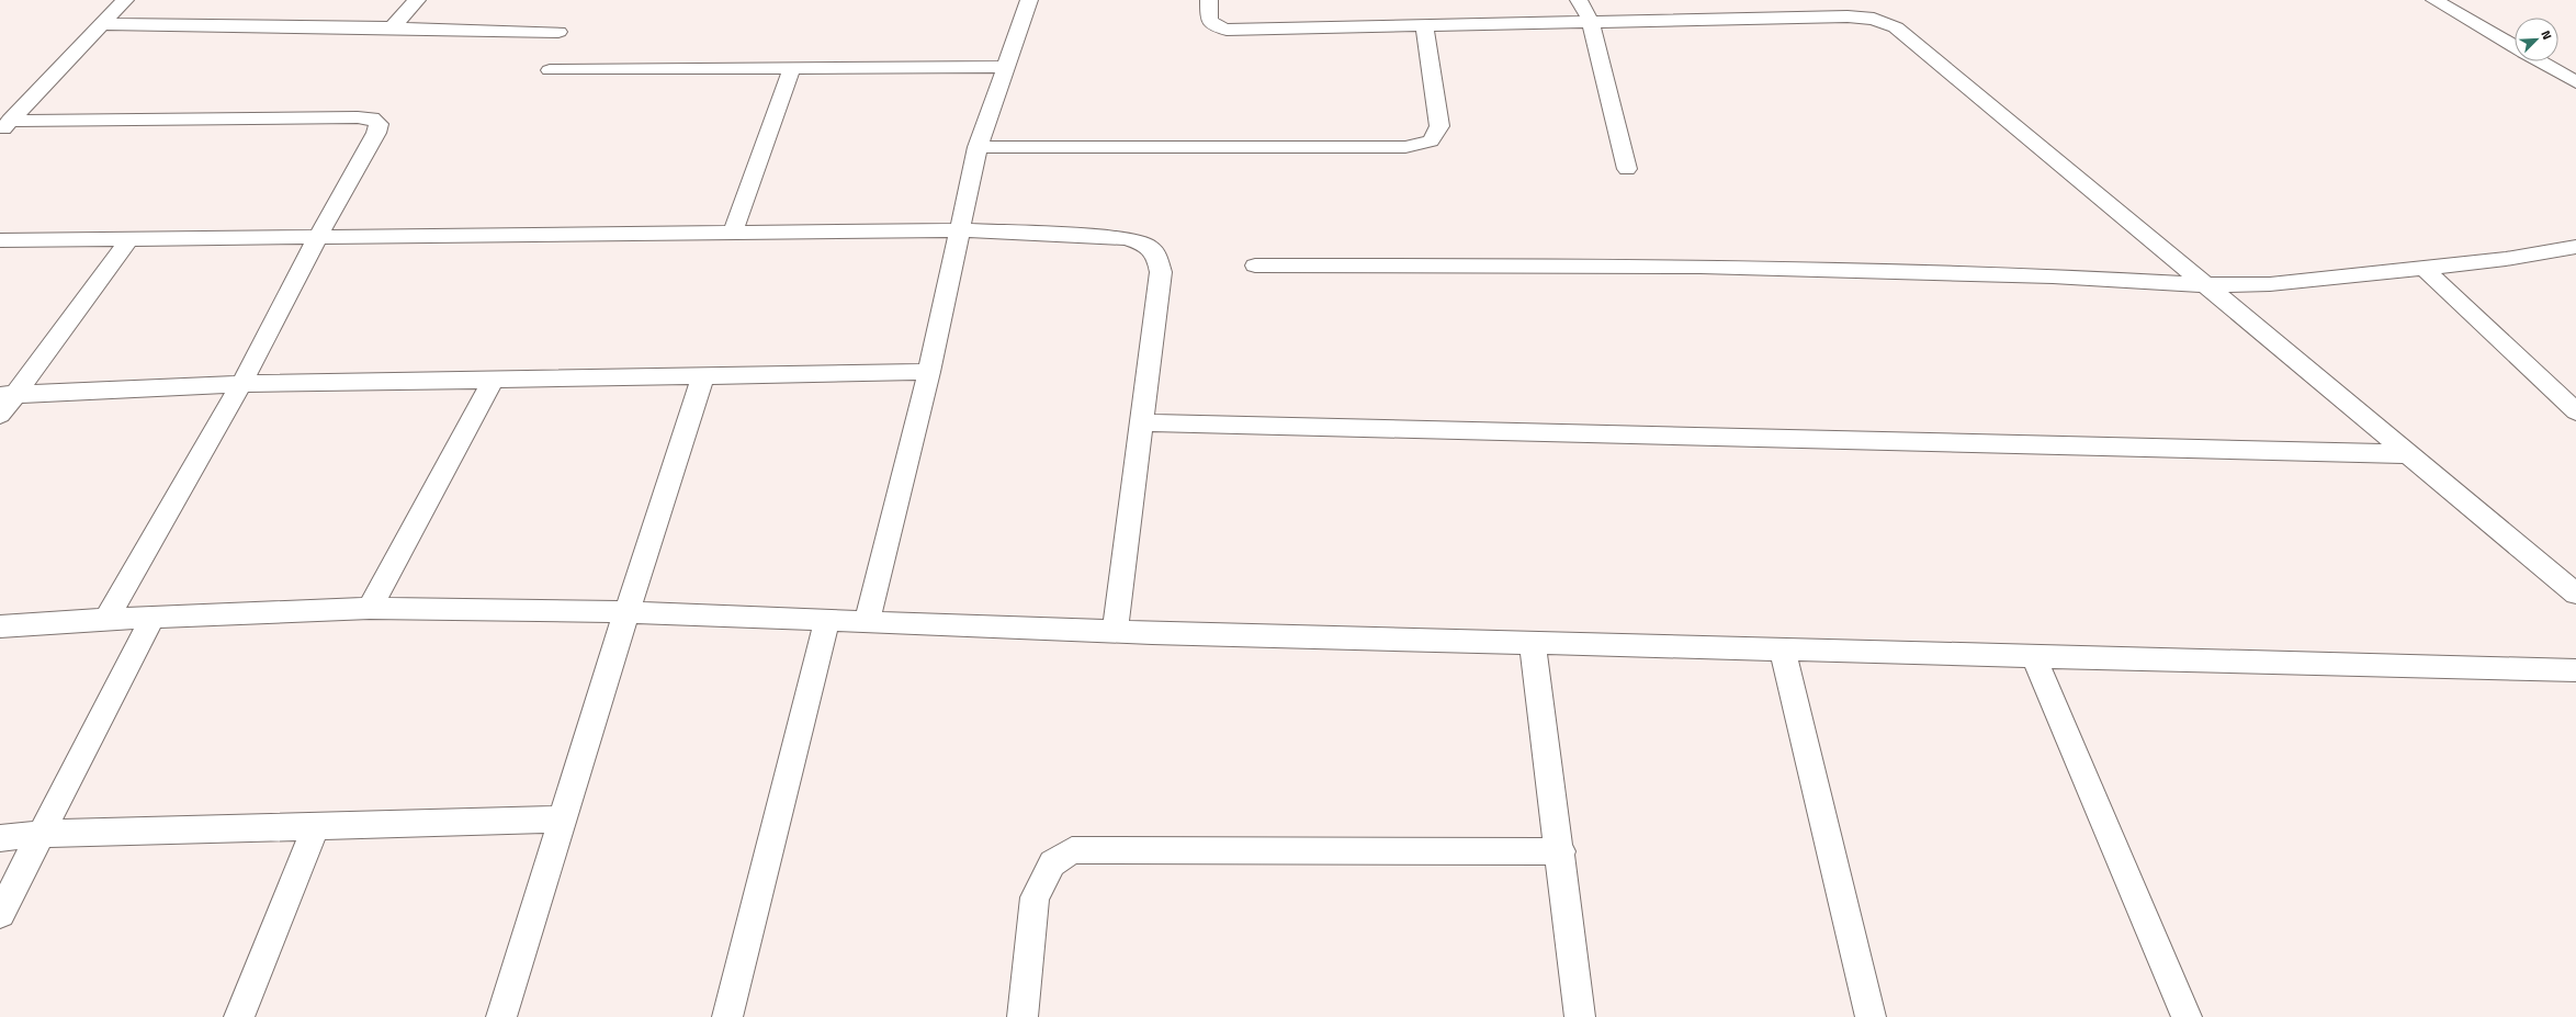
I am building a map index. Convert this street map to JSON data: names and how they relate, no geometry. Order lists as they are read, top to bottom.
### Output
{
  "north": "top right"
}
